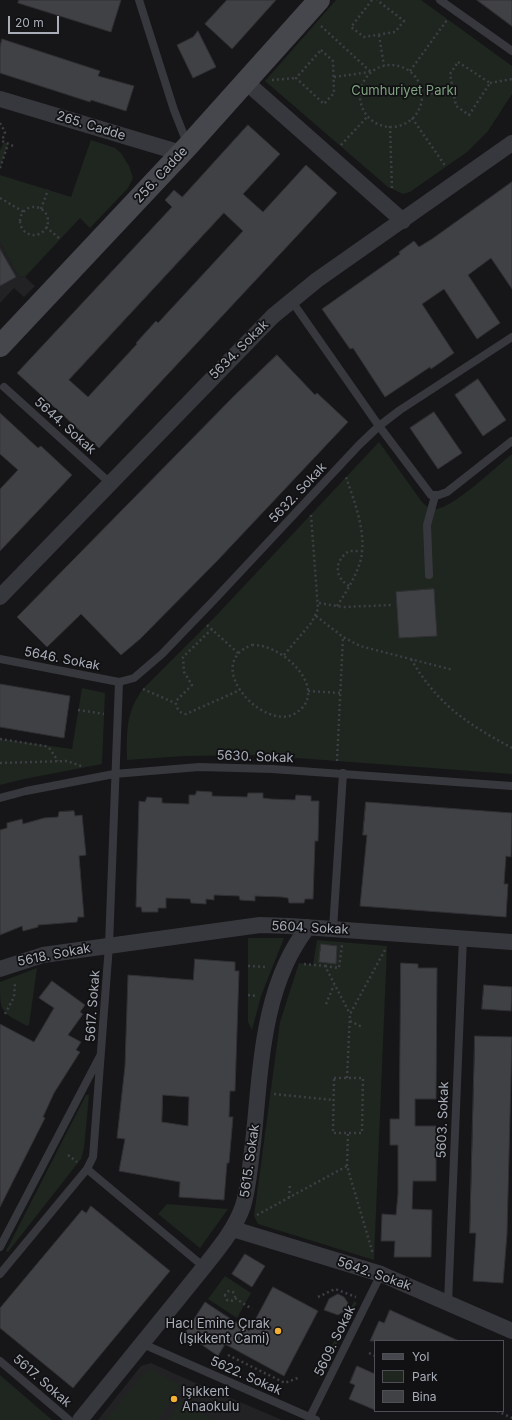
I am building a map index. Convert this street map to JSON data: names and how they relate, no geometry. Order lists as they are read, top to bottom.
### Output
{
  "streets": {
    "street": [
      "265. Cadde",
      "256. Cadde",
      "5634. Sokak",
      "5604. Sokak",
      "5618. Sokak",
      "5615. Sokak",
      "5642. Sokak"
    ],
    "lane": [
      "5644. Sokak",
      "5632. Sokak",
      "5646. Sokak",
      "5630. Sokak",
      "5617. Sokak",
      "5603. Sokak",
      "5609. Sokak",
      "5622. Sokak"
    ]
  },
  "crossings": [
    ["265. Cadde", "256. Cadde"],
    ["5634. Sokak", "5644. Sokak"],
    ["5632. Sokak", "5646. Sokak"],
    ["5632. Sokak", "5617. Sokak"],
    ["5646. Sokak", "5617. Sokak"],
    ["5630. Sokak", "5617. Sokak"],
    ["5604. Sokak", "5618. Sokak"],
    ["5604. Sokak", "5617. Sokak"],
    ["5604. Sokak", "5603. Sokak"],
    ["5604. Sokak", "5615. Sokak"],
    ["5618. Sokak", "5617. Sokak"],
    ["5603. Sokak", "5642. Sokak"],
    ["5615. Sokak", "5642. Sokak"],
    ["5615. Sokak", "5622. Sokak"],
    ["5642. Sokak", "5609. Sokak"],
    ["5609. Sokak", "5622. Sokak"]
  ],
  "parks": ["Cumhuriyet Parkı"],
  "places": ["Hacı Emine Çırak (Işıkkent Cami)", "Işıkkent Anaokulu"],
  "legend": ["Yol", "Park", "Bina"],
  "scale_bar": "20 m"
}
